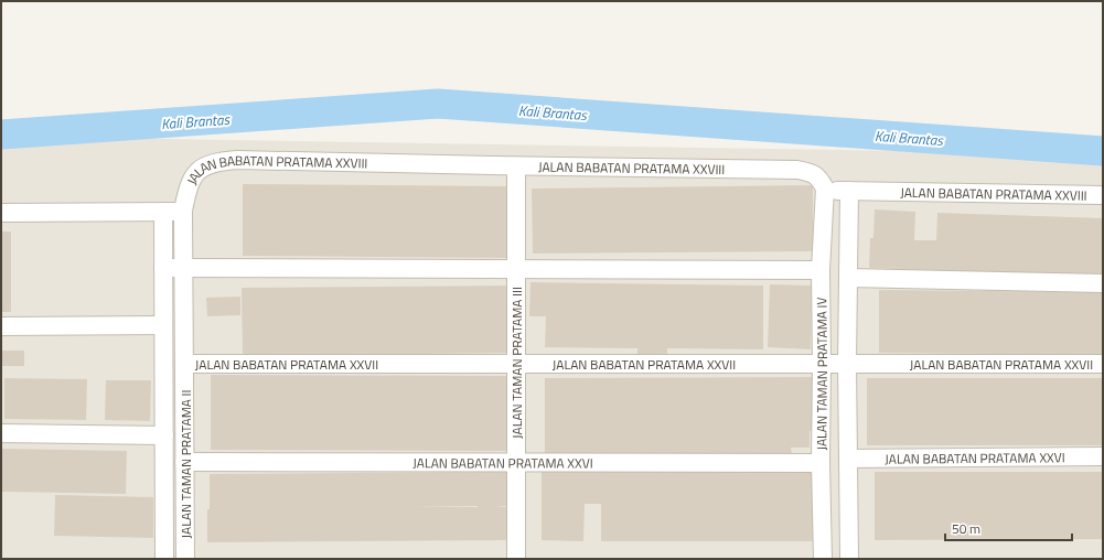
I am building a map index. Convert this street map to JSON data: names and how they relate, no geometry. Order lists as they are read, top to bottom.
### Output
{
  "streets": {
    "street": [
      "JALAN BABATAN PRATAMA XXVIII",
      "JALAN TAMAN PRATAMA III",
      "JALAN BABATAN PRATAMA XXVII",
      "JALAN TAMAN PRATAMA IV",
      "JALAN BABATAN PRATAMA XXVI",
      "JALAN TAMAN PRATAMA II"
    ]
  },
  "crossings": [
    ["JALAN BABATAN PRATAMA XXVIII", "JALAN TAMAN PRATAMA III"],
    ["JALAN BABATAN PRATAMA XXVIII", "JALAN TAMAN PRATAMA IV"],
    ["JALAN BABATAN PRATAMA XXVIII", "JALAN TAMAN PRATAMA II"],
    ["JALAN TAMAN PRATAMA III", "JALAN BABATAN PRATAMA XXVII"],
    ["JALAN TAMAN PRATAMA III", "JALAN BABATAN PRATAMA XXVI"],
    ["JALAN BABATAN PRATAMA XXVII", "JALAN TAMAN PRATAMA IV"],
    ["JALAN BABATAN PRATAMA XXVII", "JALAN TAMAN PRATAMA II"],
    ["JALAN TAMAN PRATAMA IV", "JALAN BABATAN PRATAMA XXVI"],
    ["JALAN BABATAN PRATAMA XXVI", "JALAN TAMAN PRATAMA II"]
  ],
  "water": ["Kali Brantas"],
  "scale_bar": "50 m"
}
